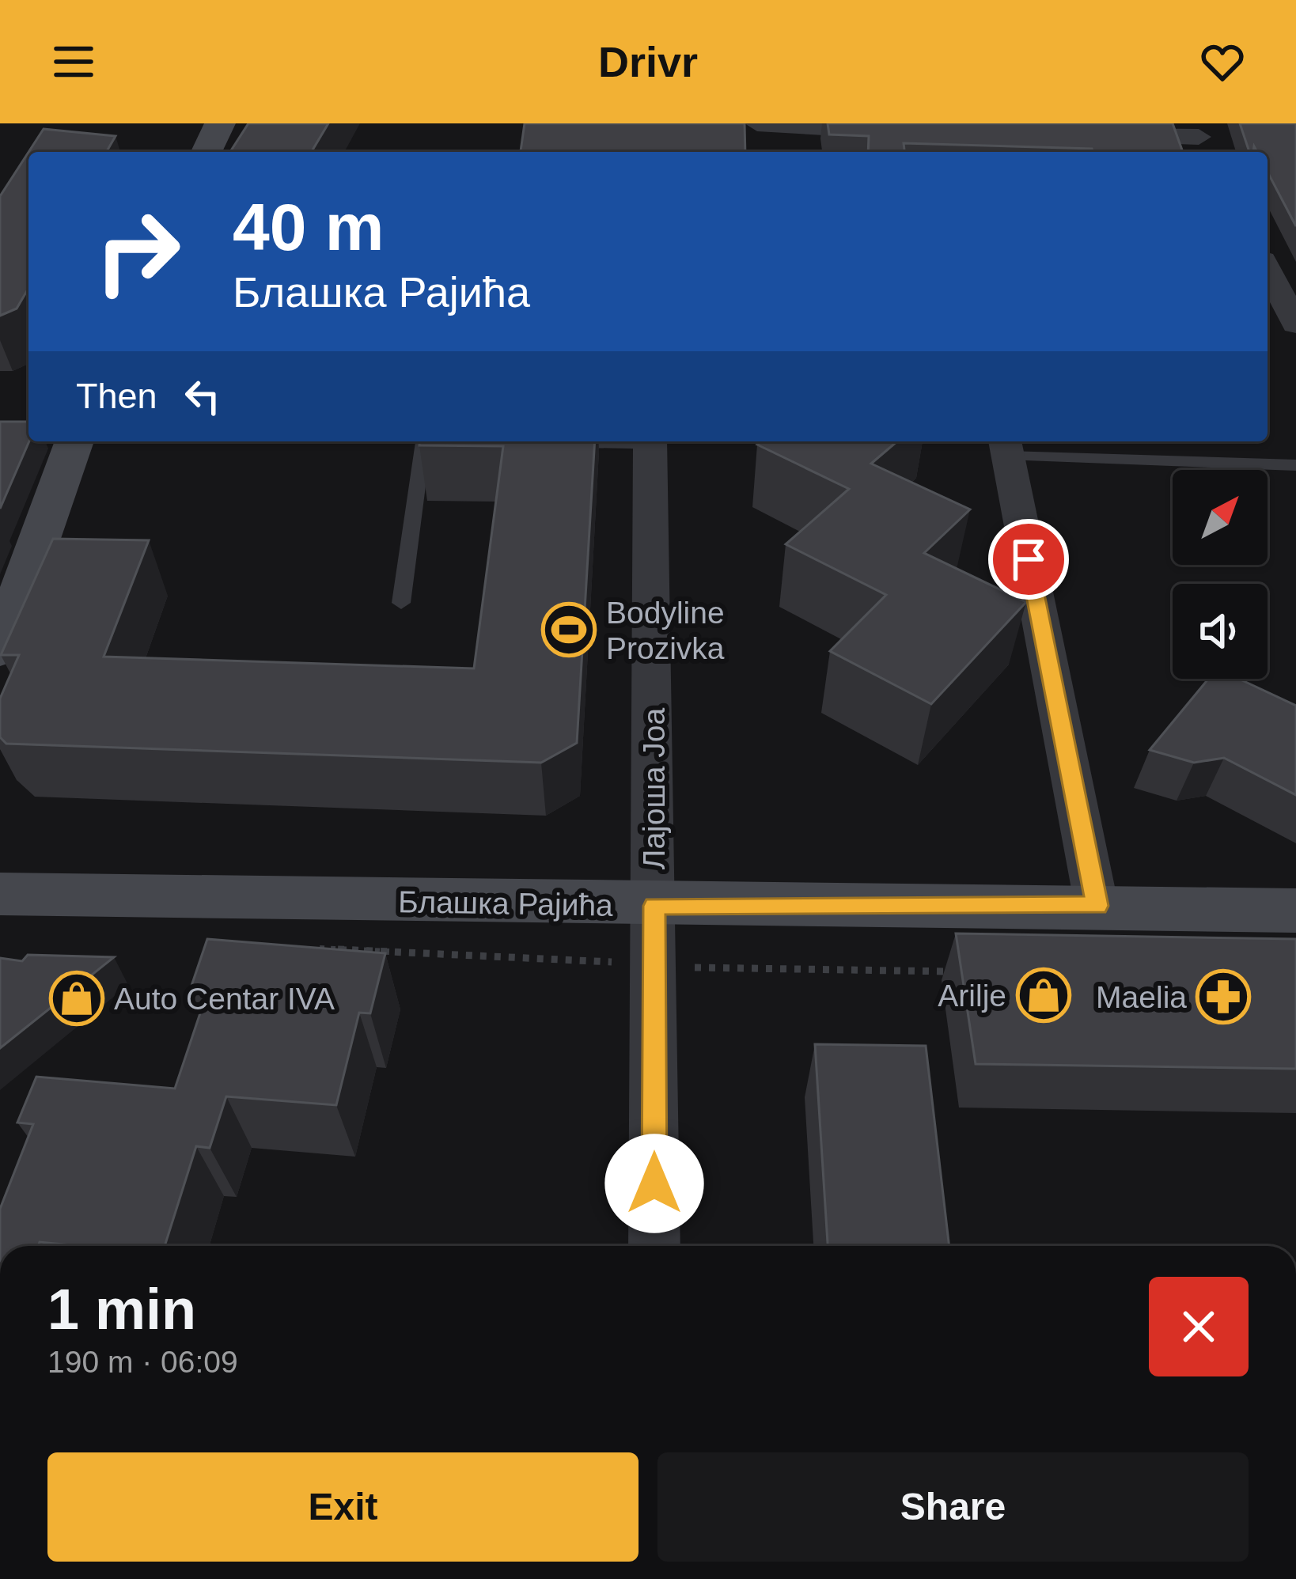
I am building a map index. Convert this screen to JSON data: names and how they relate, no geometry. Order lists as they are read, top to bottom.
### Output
{
  "streets": {
    "street": ["Лајоша Јоа", "Блашка Рајића"]
  },
  "crossings": [
    ["Лајоша Јоа", "Блашка Рајића"]
  ],
  "places": {
    "sports": ["Bodyline Prozivka"],
    "shop": ["Arilje", "Auto Centar IVA"],
    "pharmacy": ["Maelia"]
  },
  "north": "top right",
  "page": {
    "header": "Drivr",
    "turn": ["40 m", "Блашка Рајића"],
    "then": "Then",
    "heading": ["1 min", "190 m · 06:09"],
    "buttons": ["Exit", "Share"]
  }
}
